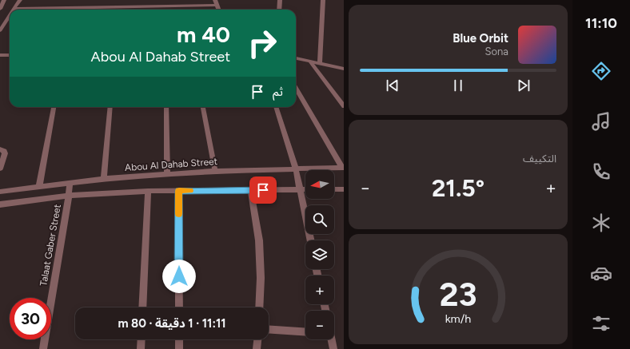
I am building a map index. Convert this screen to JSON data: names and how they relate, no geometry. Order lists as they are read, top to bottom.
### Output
{
  "streets": {
    "street": ["Abou Al Dahab Street", "Talaat Gaber Street"]
  },
  "crossings": [
    ["Abou Al Dahab Street", "Talaat Gaber Street"]
  ],
  "north": "left",
  "page": {
    "tabs": "11:10",
    "turn": ["40 m", "Abou Al Dahab Street"],
    "song": ["Blue Orbit", "Sona"],
    "then": "ثم",
    "tile": "التكييف",
    "map_buttons": ["+", "−"],
    "heat": ["−", "21.5°", "+"],
    "limit": "30",
    "trip": "11:11 · 1 دقيقة · 80 m",
    "gauge": ["23", "km/h"]
  }
}
